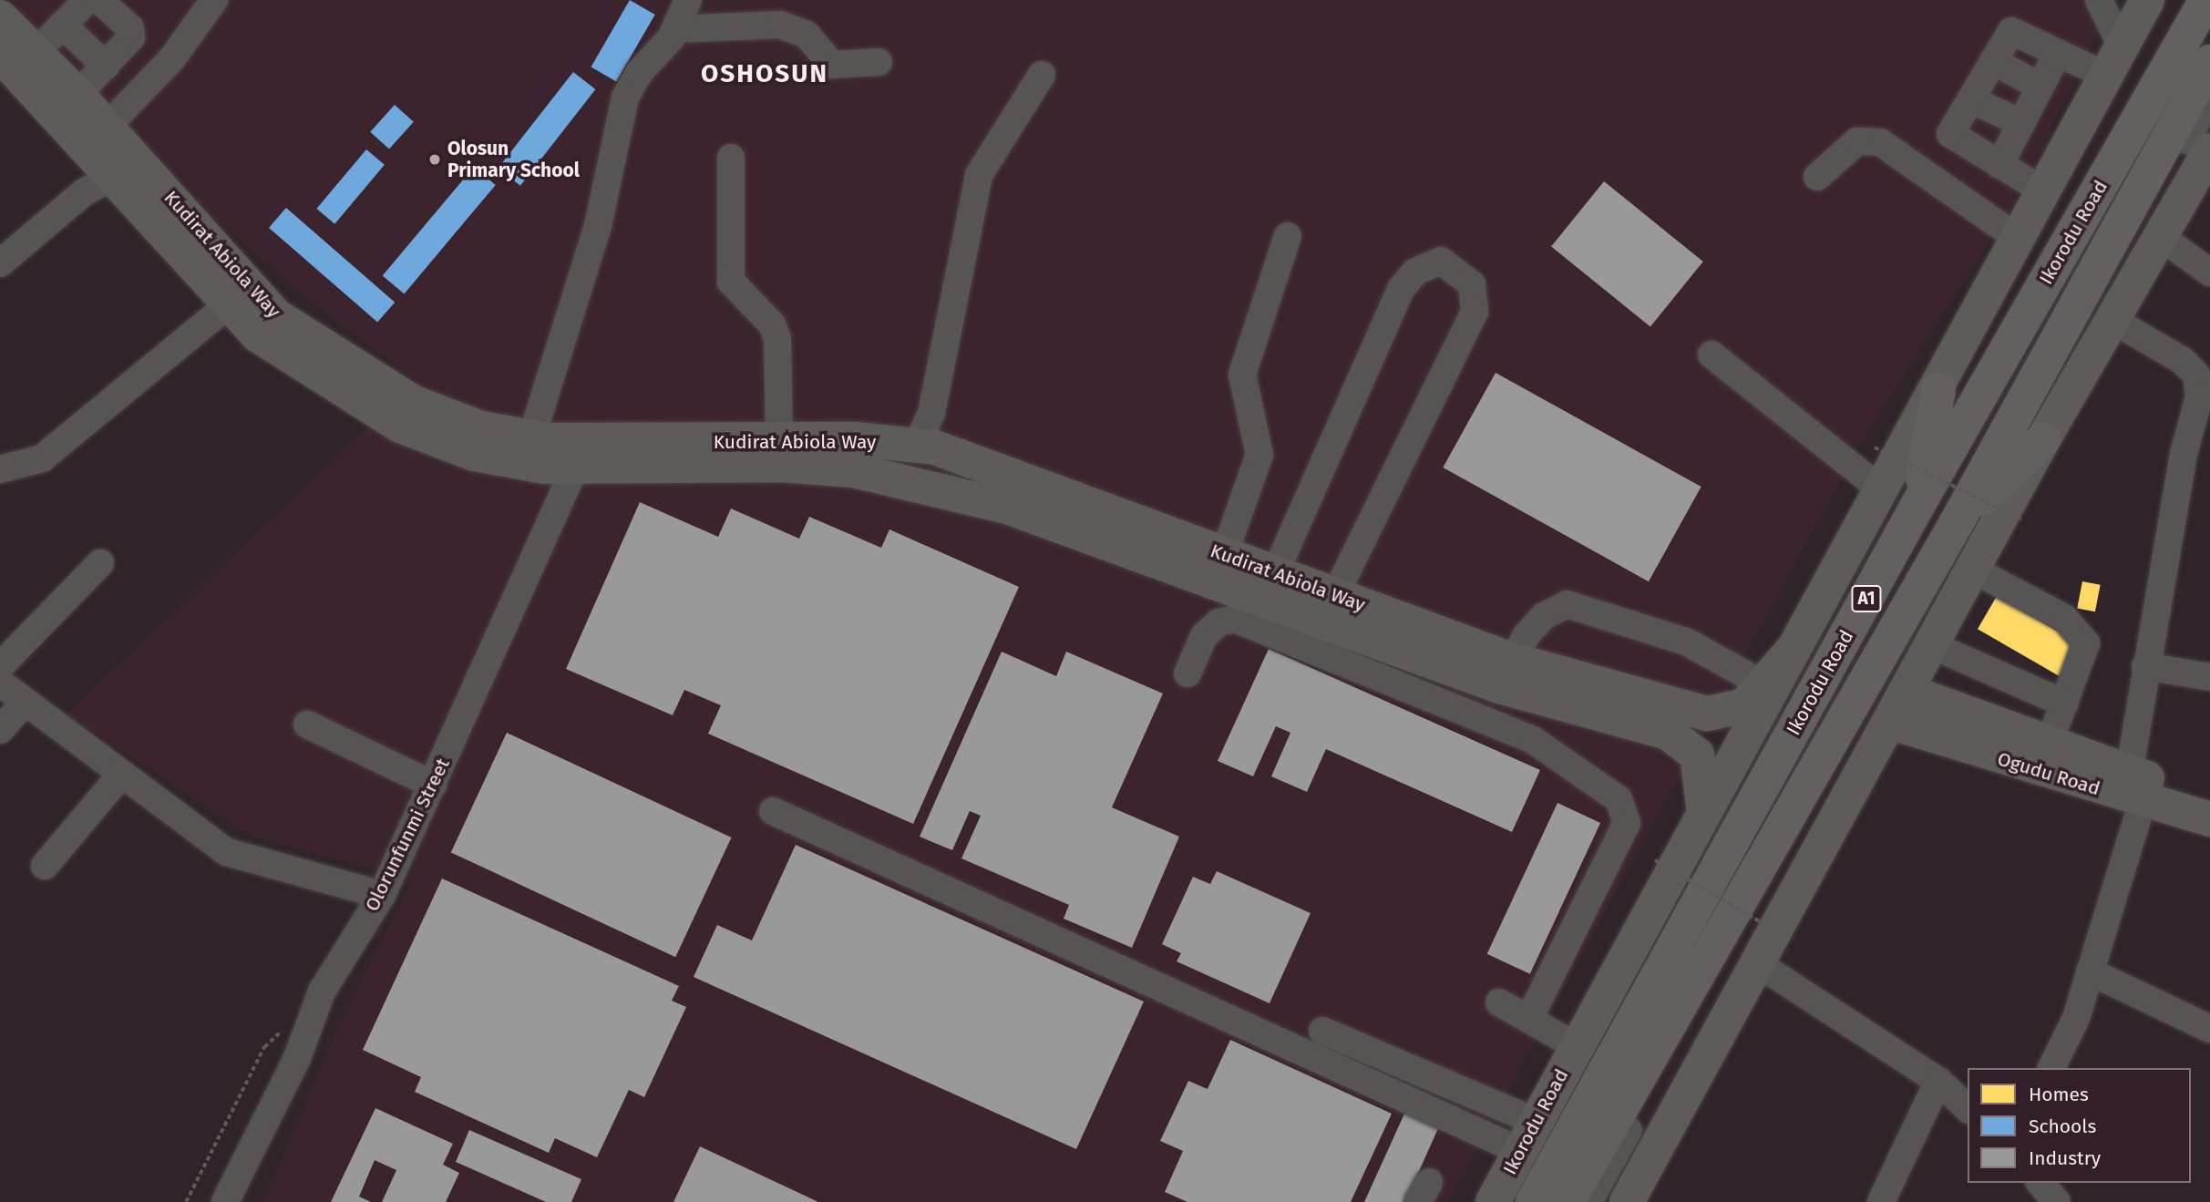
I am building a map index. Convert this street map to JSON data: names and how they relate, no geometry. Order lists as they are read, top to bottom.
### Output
{
  "streets": {
    "highway": ["Ikorodu Road", "A1"],
    "main road": ["Kudirat Abiola Way", "Ogudu Road"],
    "street": ["Olorunfunmi Street"]
  },
  "crossings": [
    ["Ikorodu Road", "Kudirat Abiola Way"],
    ["Kudirat Abiola Way", "Olorunfunmi Street"]
  ],
  "districts": ["OSHOSUN"],
  "places": ["Olosun Primary School"],
  "legend": ["Homes", "Schools", "Industry"]
}
